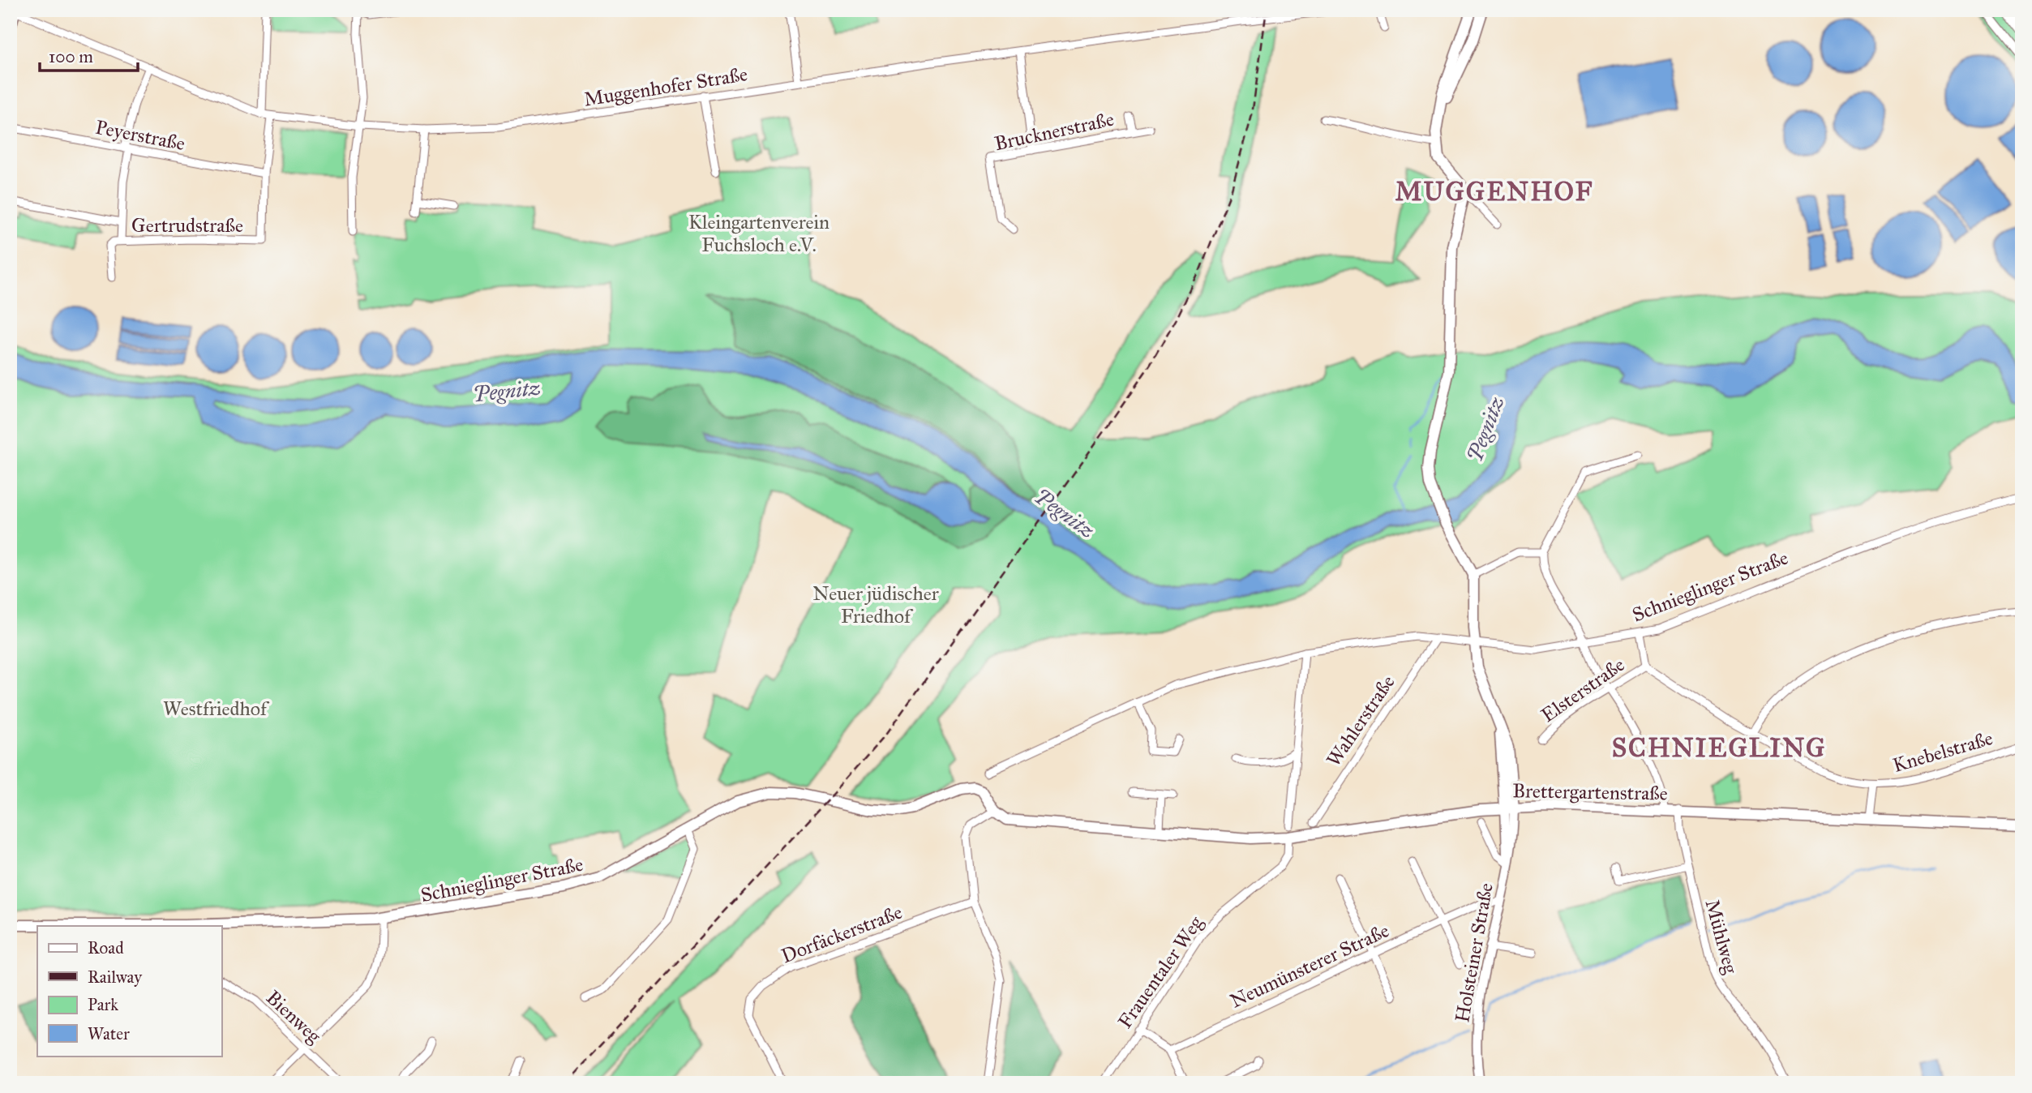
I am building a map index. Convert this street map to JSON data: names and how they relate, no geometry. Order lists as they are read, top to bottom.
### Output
{
  "streets": {
    "main road": ["Schnieglinger Straße", "Brettergartenstraße", "Holsteiner Straße"],
    "street": [
      "Muggenhofer Straße",
      "Brucknerstraße",
      "Peyerstraße",
      "Gertrudstraße",
      "Elsterstraße",
      "Wahlerstraße",
      "Knebelstraße",
      "Dorfäckerstraße",
      "Mühlweg",
      "Neumünsterer Straße",
      "Frauentaler Weg",
      "Bienweg"
    ]
  },
  "crossings": [
    ["Peyerstraße", "Gertrudstraße"],
    ["Schnieglinger Straße", "Elsterstraße"],
    ["Schnieglinger Straße", "Wahlerstraße"],
    ["Schnieglinger Straße", "Brettergartenstraße"],
    ["Schnieglinger Straße", "Holsteiner Straße"],
    ["Schnieglinger Straße", "Frauentaler Weg"],
    ["Knebelstraße", "Brettergartenstraße"],
    ["Brettergartenstraße", "Mühlweg"],
    ["Brettergartenstraße", "Holsteiner Straße"],
    ["Brettergartenstraße", "Frauentaler Weg"],
    ["Holsteiner Straße", "Neumünsterer Straße"]
  ],
  "districts": ["MUGGENHOF", "SCHNIEGLING"],
  "water": ["Pegnitz"],
  "parks": ["Kleingartenverein Fuchsloch e.V.", "Neuer jüdischer Friedhof", "Westfriedhof"],
  "legend": [
    "Road",
    "Railway",
    "Park",
    "Water"
  ],
  "scale_bar": "100 m"
}
